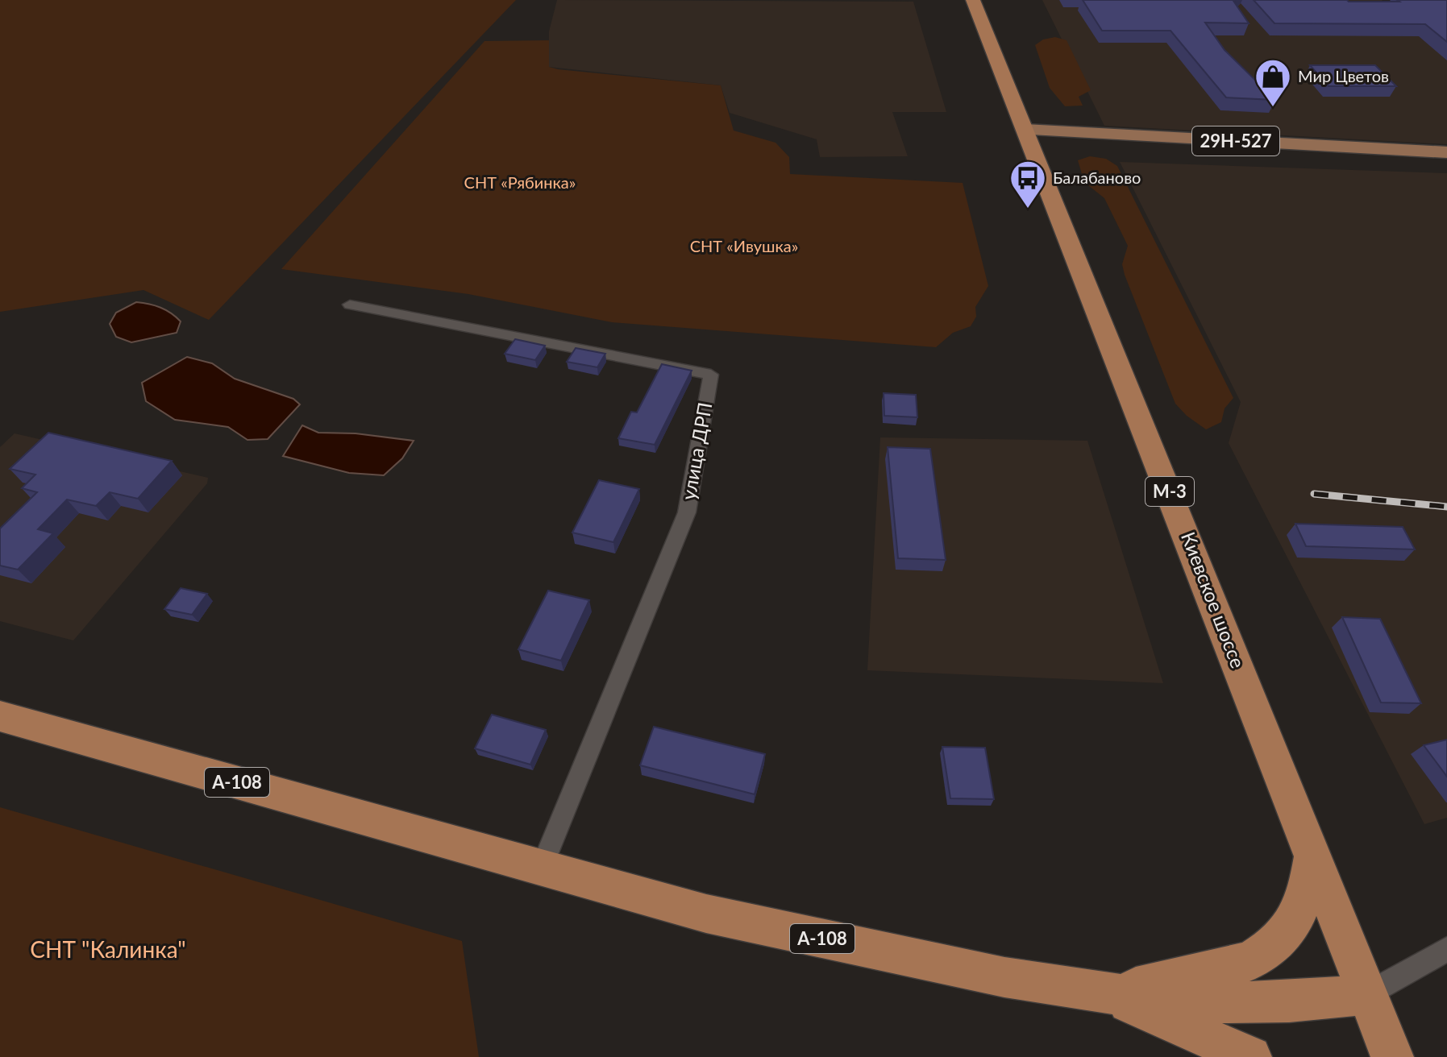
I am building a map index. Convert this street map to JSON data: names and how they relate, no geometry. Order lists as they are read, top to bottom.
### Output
{
  "streets": {
    "highway": ["М-3", "Киевское шоссе", "А-108"],
    "main road": ["29Н-527"],
    "street": ["улица ДРП"]
  },
  "crossings": [
    ["29Н-527", "Киевское шоссе"],
    ["улица ДРП", "А-108"],
    ["Киевское шоссе", "А-108"]
  ],
  "parks": ["СНТ «Рябинка»", "СНТ «Ивушка»", "СНТ \"Калинка\""],
  "places": {
    "shop": ["Мир Цветов"],
    "bus stop": ["Балабаново"]
  }
}
